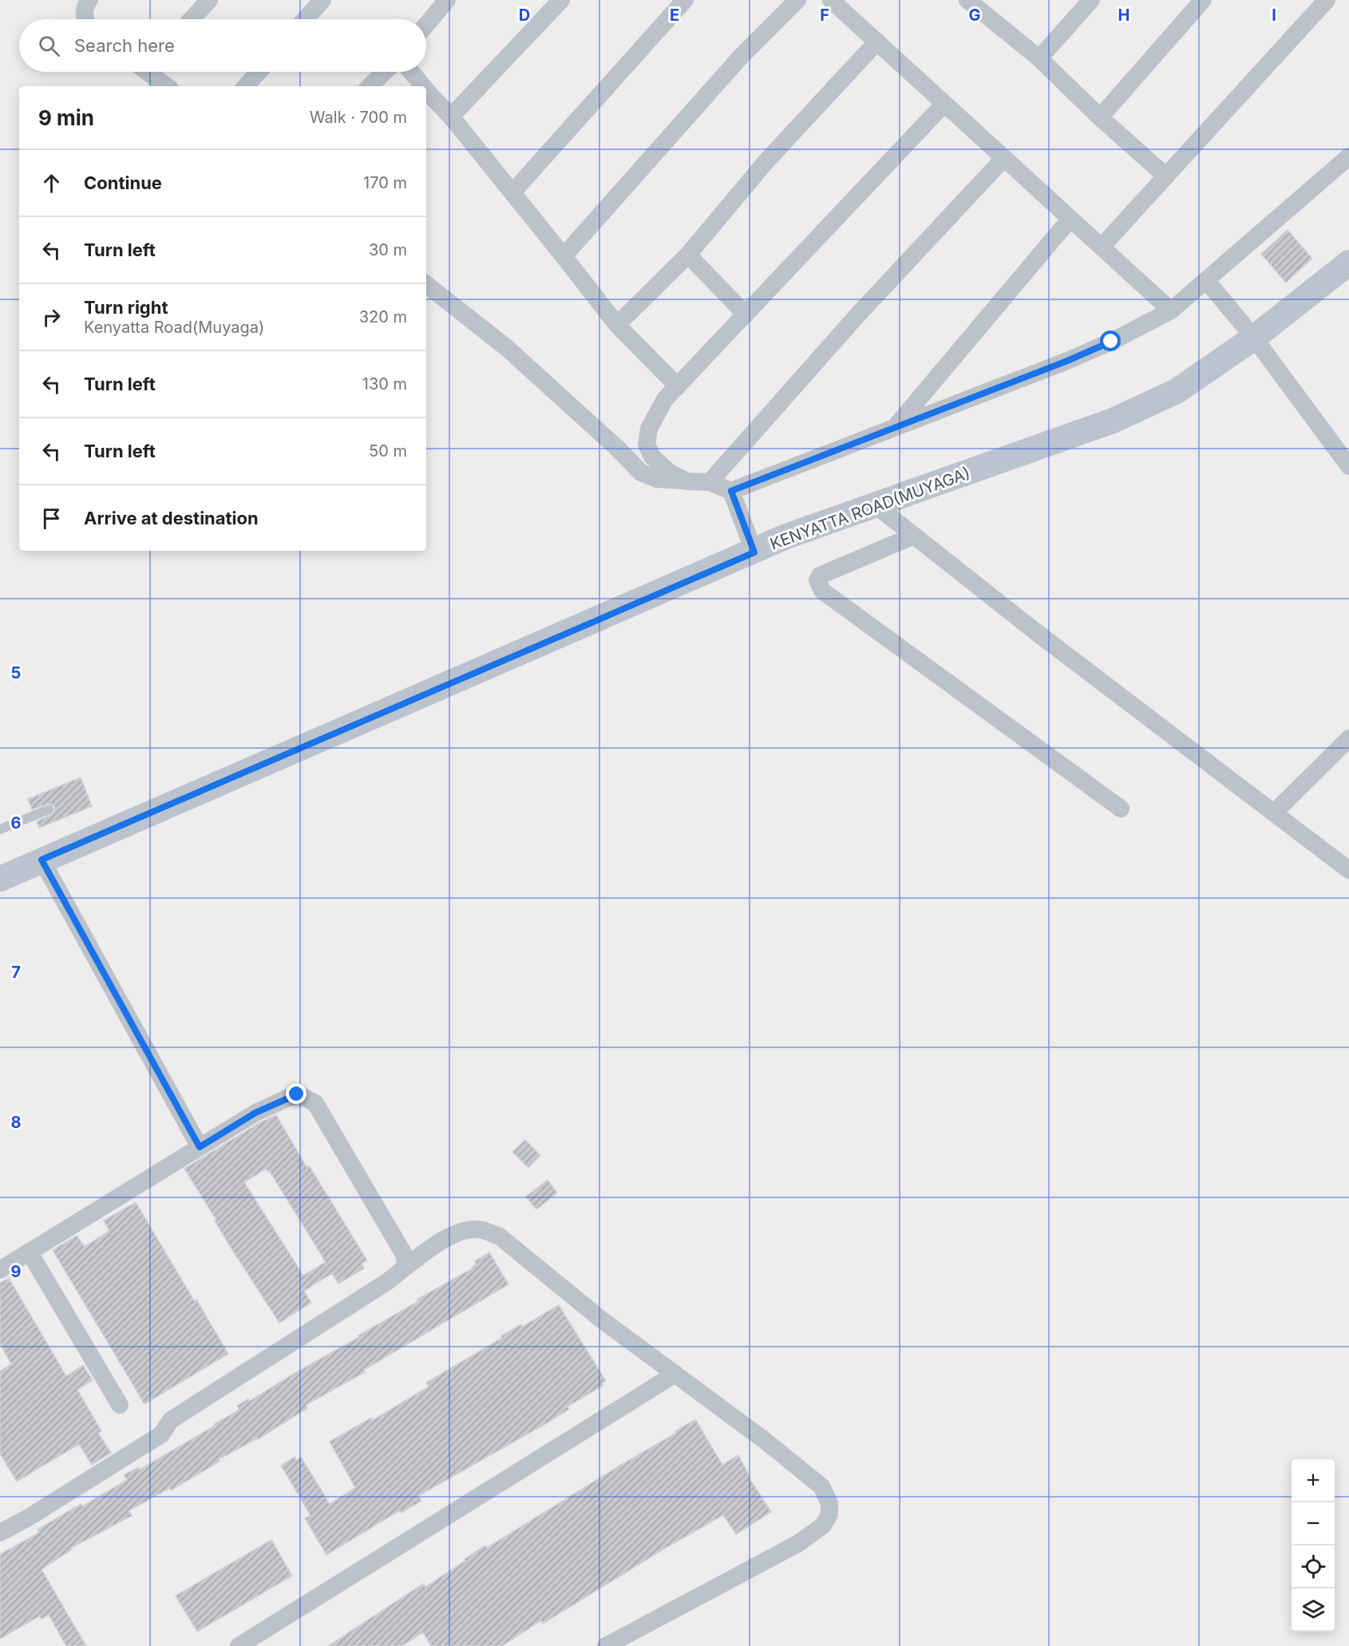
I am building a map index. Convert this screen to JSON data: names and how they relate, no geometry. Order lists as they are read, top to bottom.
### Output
{
  "streets": {
    "main road": ["KENYATTA ROAD(MUYAGA)"]
  },
  "page": {
    "search": "Search here",
    "heading": ["9 min", "Walk · 700 m"],
    "list": [
      ["Continue", "170 m"],
      ["Turn left", "30 m"],
      ["Turn right", "Kenyatta Road(Muyaga)", "320 m"],
      ["Turn left", "130 m"],
      ["Turn left", "50 m"],
      "Arrive at destination"
    ],
    "map_buttons": ["+", "−"]
  },
  "grid": {
    "columns": [
      "D",
      "E",
      "F",
      "G",
      "H",
      "I"
    ],
    "rows": [
      "5",
      "6",
      "7",
      "8",
      "9"
    ]
  }
}
